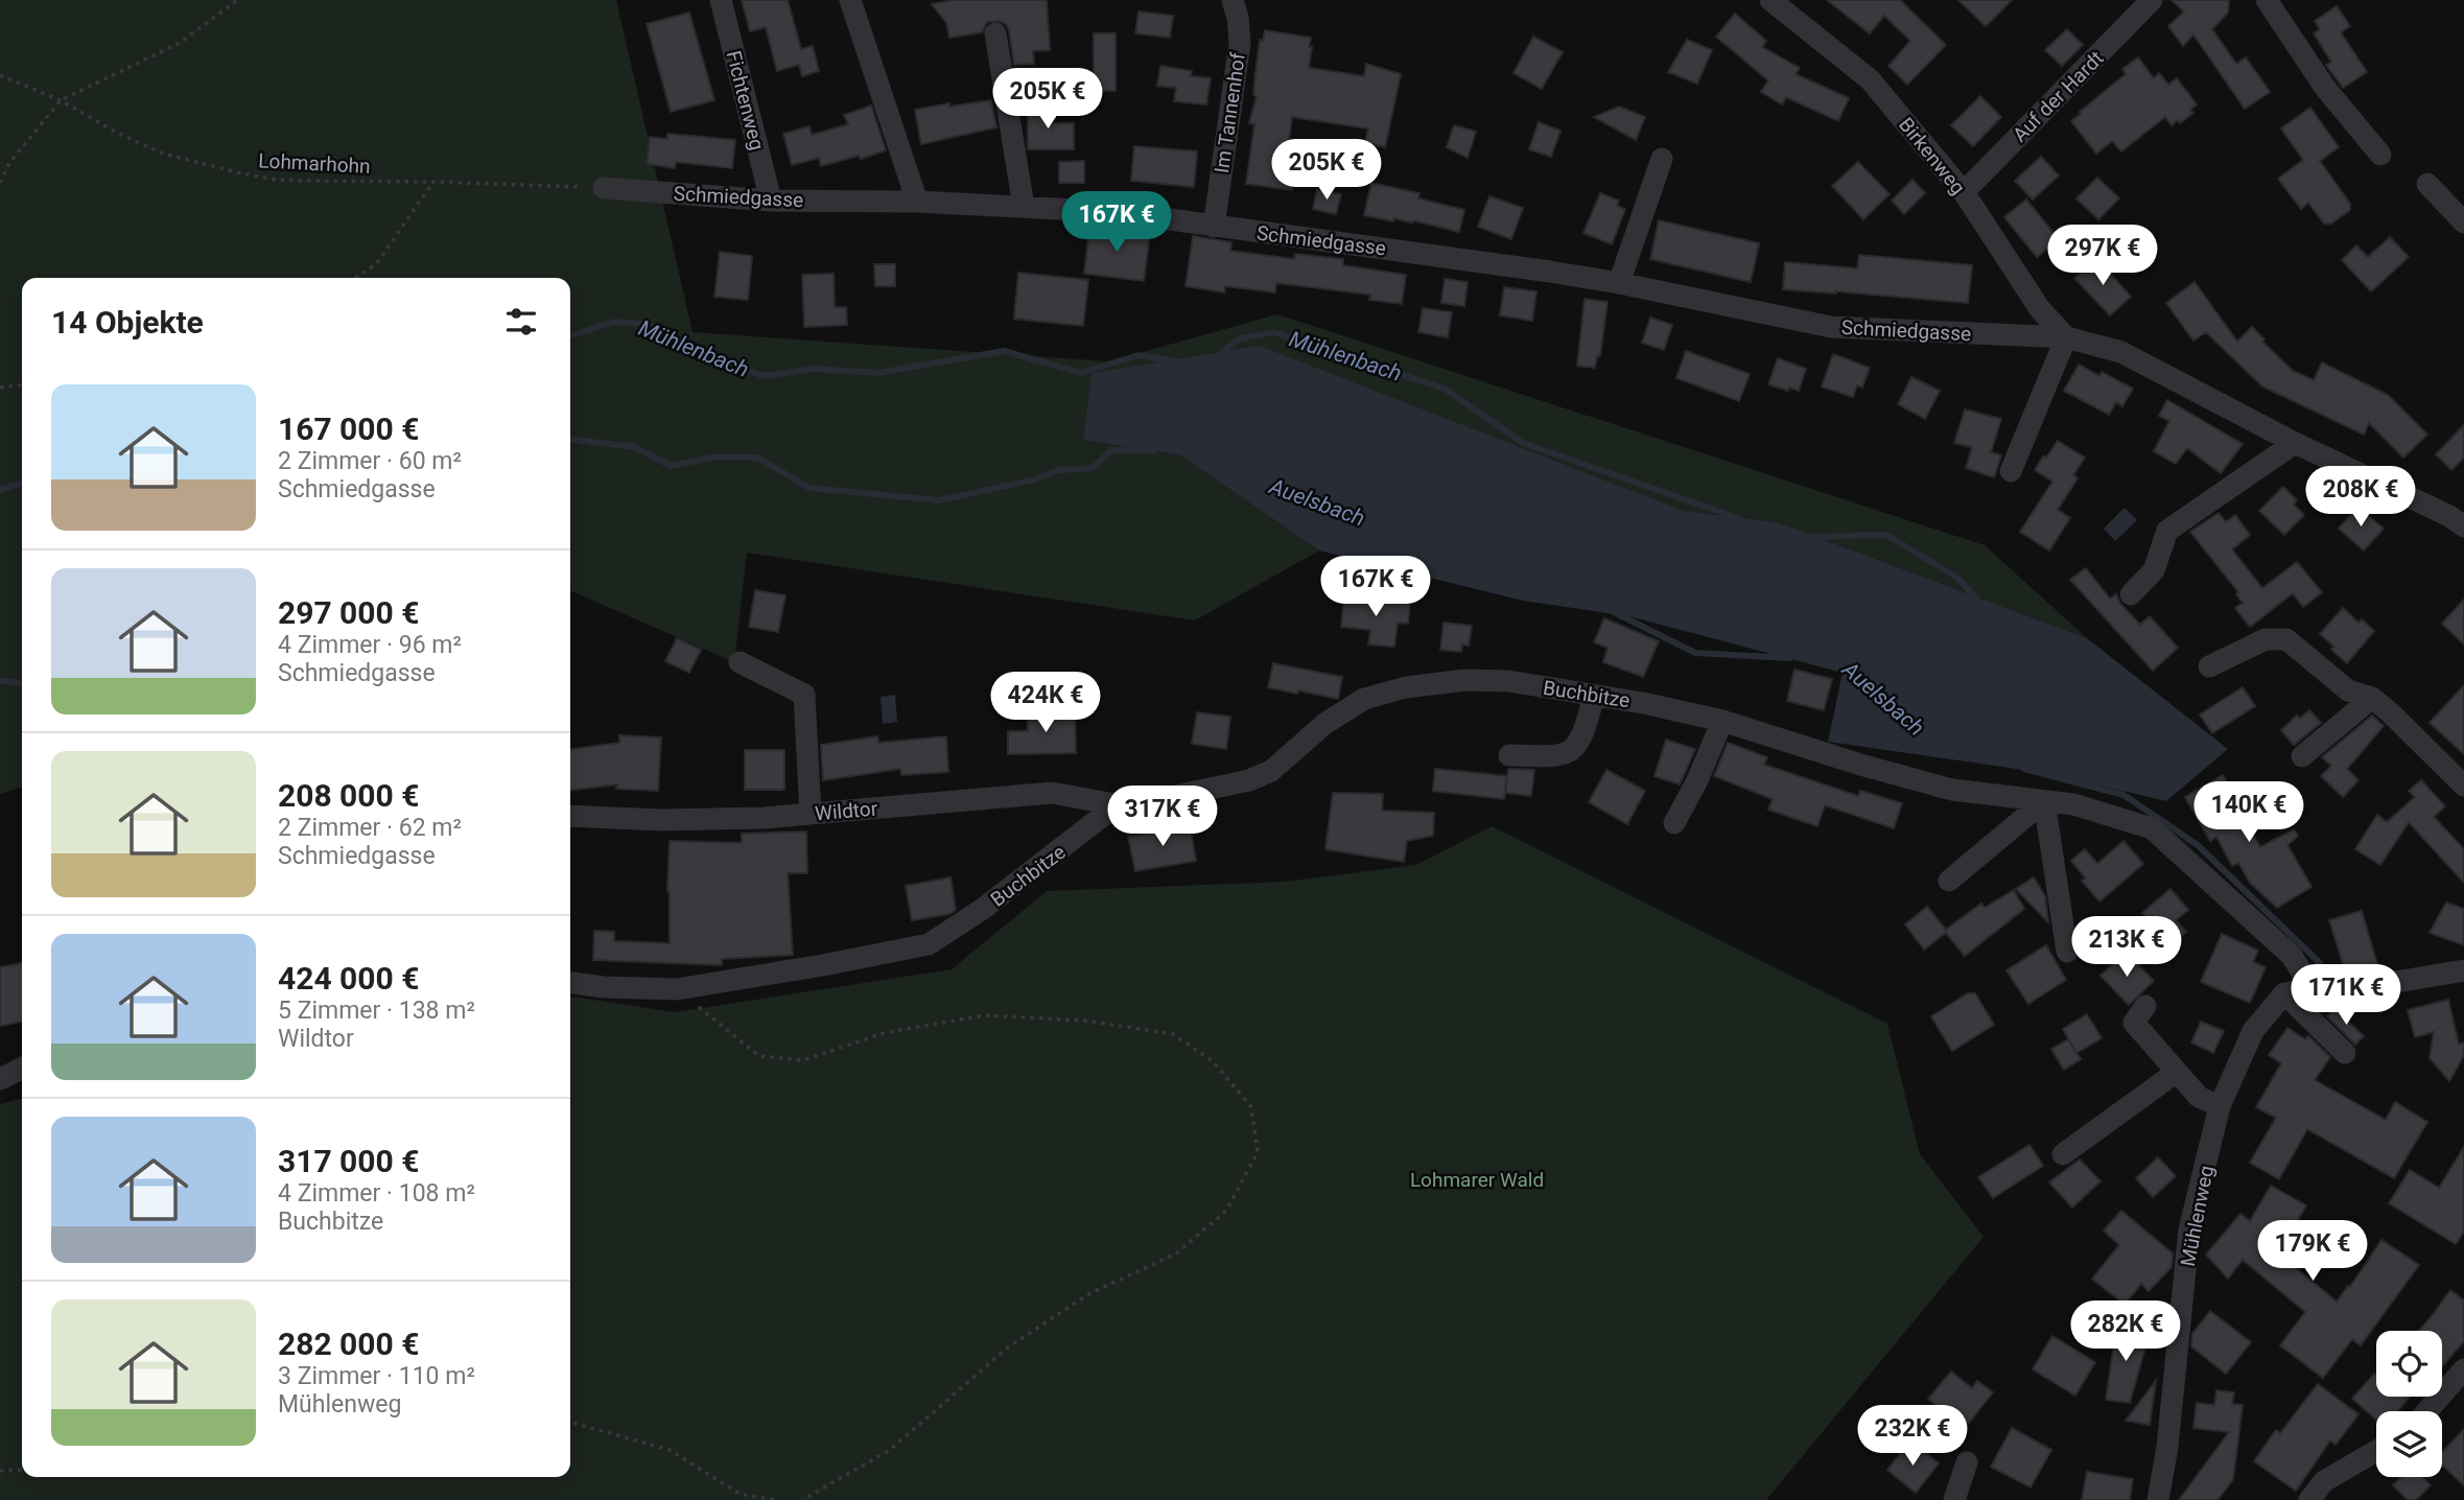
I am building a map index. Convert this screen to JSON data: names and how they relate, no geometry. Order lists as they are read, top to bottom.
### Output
{
  "streets": {
    "street": [
      "Auf der Hardt",
      "Fichtenweg",
      "Im Tannenhof",
      "Birkenweg",
      "Schmiedgasse",
      "Buchbitze",
      "Wildtor",
      "Mühlenweg"
    ],
    "path": ["Lohmarhohn"]
  },
  "crossings": [
    ["Auf der Hardt", "Birkenweg"],
    ["Fichtenweg", "Schmiedgasse"],
    ["Im Tannenhof", "Schmiedgasse"],
    ["Birkenweg", "Schmiedgasse"],
    ["Lohmarhohn", "Schmiedgasse"],
    ["Buchbitze", "Wildtor"]
  ],
  "water": ["Mühlenbach", "Auelsbach"],
  "parks": ["Lohmarer Wald"],
  "page": {
    "price": [
      "205K €",
      "205K €",
      "167K €",
      "297K €",
      "208K €",
      "167K €",
      "424K €",
      "140K €",
      "317K €",
      "213K €",
      "171K €",
      "179K €",
      "282K €",
      "232K €"
    ],
    "heading": "14 Objekte",
    "list": [
      {
        "name": "167 000 €",
        "note": "2 Zimmer · 60 m² · Schmiedgasse"
      },
      {
        "name": "297 000 €",
        "note": "4 Zimmer · 96 m² · Schmiedgasse"
      },
      {
        "name": "208 000 €",
        "note": "2 Zimmer · 62 m² · Schmiedgasse"
      },
      {
        "name": "424 000 €",
        "note": "5 Zimmer · 138 m² · Wildtor"
      },
      {
        "name": "317 000 €",
        "note": "4 Zimmer · 108 m² · Buchbitze"
      },
      {
        "name": "282 000 €",
        "note": "3 Zimmer · 110 m² · Mühlenweg"
      }
    ]
  }
}
